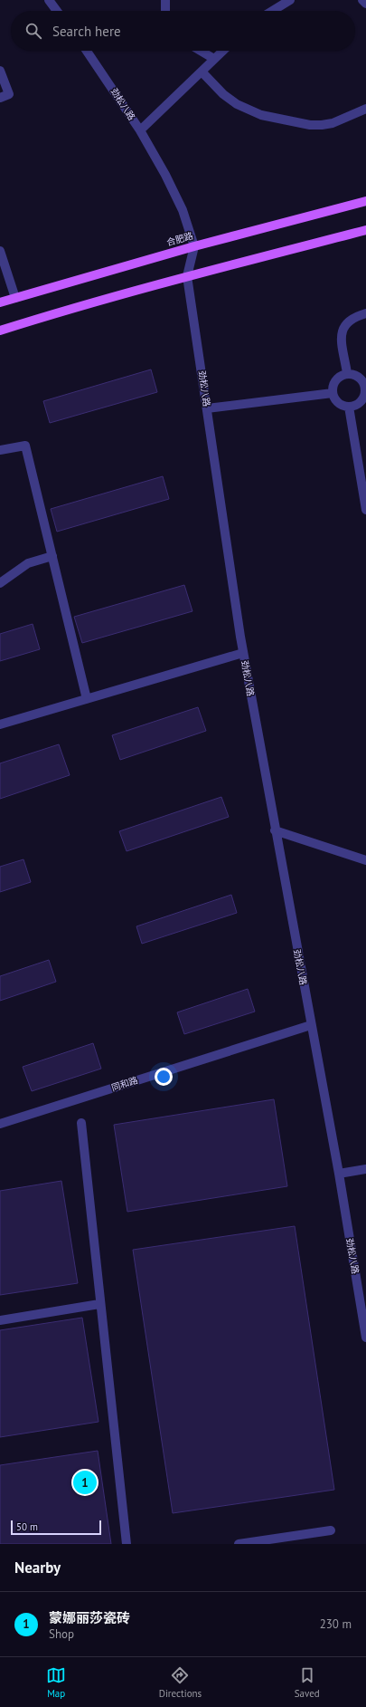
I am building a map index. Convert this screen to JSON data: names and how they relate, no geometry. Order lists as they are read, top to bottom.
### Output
{
  "streets": {
    "main road": ["合肥路"],
    "street": ["劲松八路", "同和路"]
  },
  "crossings": [
    ["劲松八路", "合肥路"],
    ["劲松八路", "同和路"]
  ],
  "scale_bar": "50 m",
  "page": {
    "search": "Search here",
    "pins": "1",
    "scale": "50 m",
    "heading": "Nearby",
    "list": [
      {
        "mark": "1",
        "name": "蒙娜丽莎瓷砖",
        "note": "Shop",
        "value": "230 m"
      }
    ],
    "nav": ["Map", "Directions", "Saved"]
  }
}
